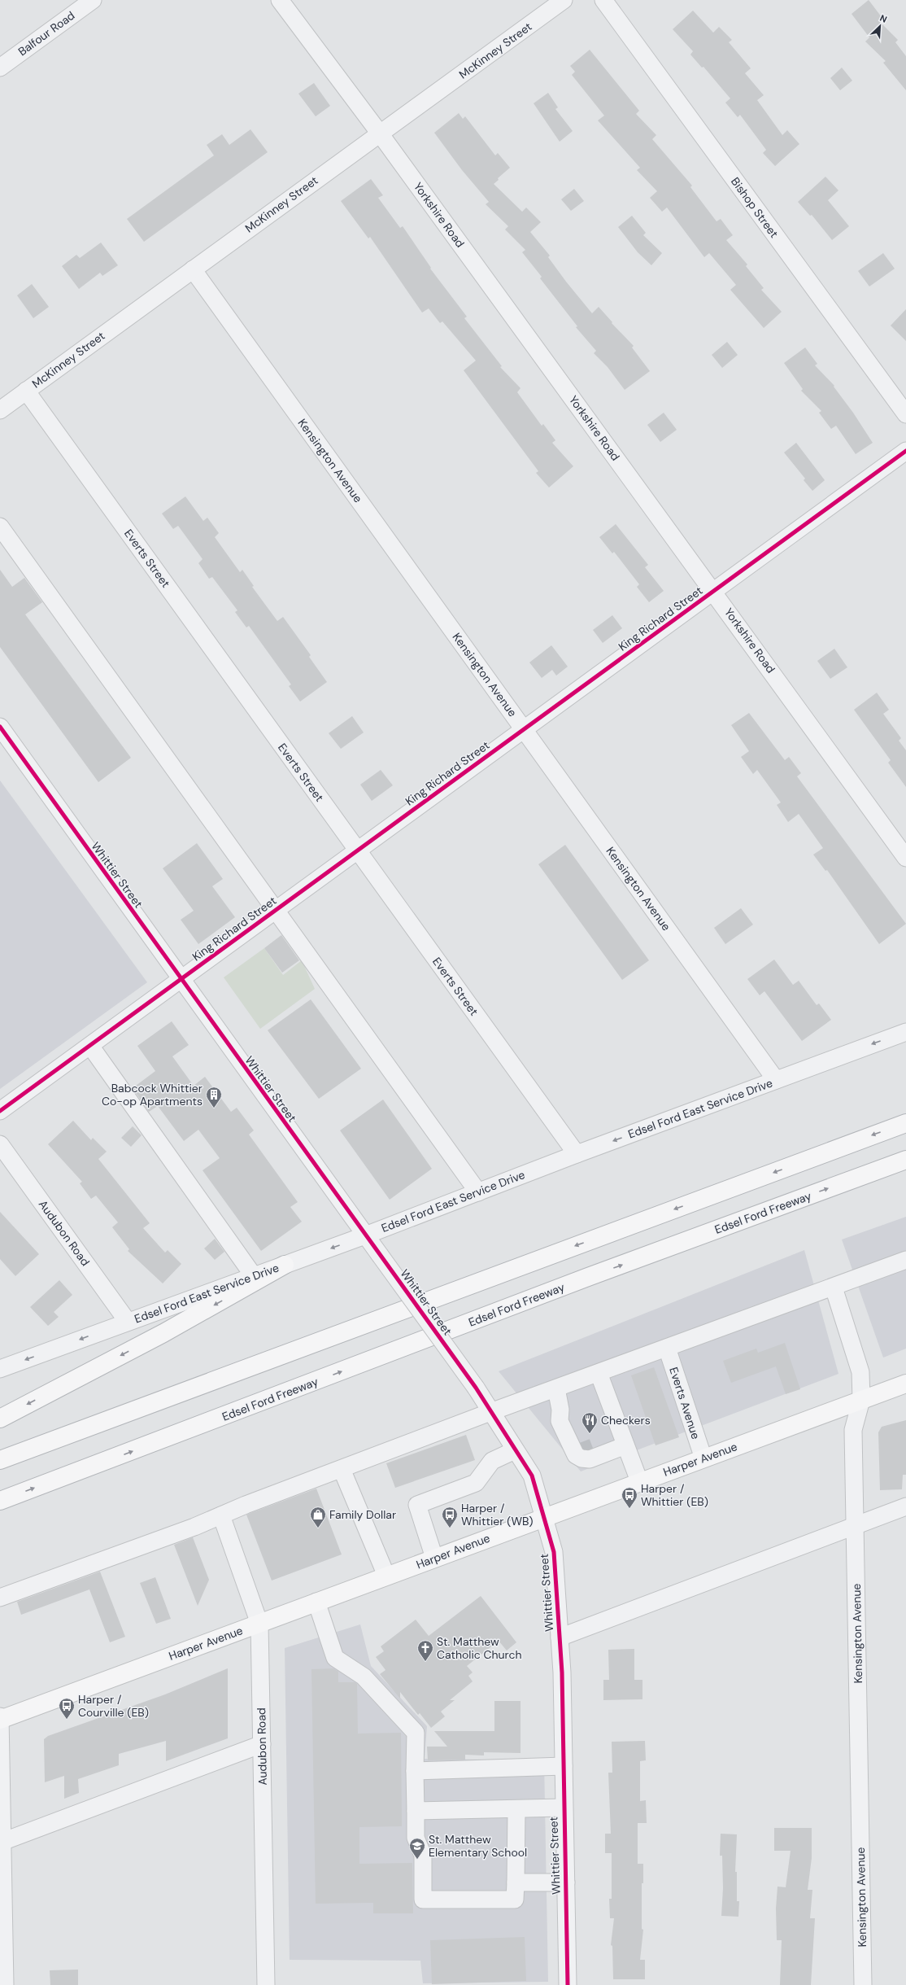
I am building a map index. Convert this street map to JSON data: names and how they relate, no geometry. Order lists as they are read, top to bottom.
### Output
{
  "streets": {
    "main road": ["Edsel Ford Freeway", "Harper Avenue"],
    "street": [
      "Balfour Road",
      "McKinney Street",
      "Bishop Street",
      "Yorkshire Road",
      "Kensington Avenue",
      "Everts Street",
      "King Richard Street",
      "Whittier Street",
      "Edsel Ford East Service Drive",
      "Audubon Road",
      "Everts Avenue"
    ]
  },
  "crossings": [
    ["McKinney Street", "Yorkshire Road"],
    ["McKinney Street", "Kensington Avenue"],
    ["McKinney Street", "Everts Street"],
    ["Yorkshire Road", "King Richard Street"],
    ["Kensington Avenue", "King Richard Street"],
    ["Kensington Avenue", "Edsel Ford East Service Drive"],
    ["Kensington Avenue", "Harper Avenue"],
    ["Everts Street", "King Richard Street"],
    ["Everts Street", "Edsel Ford East Service Drive"],
    ["King Richard Street", "Whittier Street"],
    ["Whittier Street", "Edsel Ford East Service Drive"],
    ["Whittier Street", "Harper Avenue"],
    ["Edsel Ford East Service Drive", "Audubon Road"],
    ["Audubon Road", "Harper Avenue"],
    ["Everts Avenue", "Harper Avenue"]
  ],
  "one_way": ["Edsel Ford East Service Drive"],
  "places": {
    "building": ["Babcock Whittier Co-op Apartments"],
    "restaurant": ["Checkers"],
    "bus stop": ["Harper / Whittier (EB)", "Harper / Whittier (WB)", "Harper / Courville (EB)"],
    "shop": ["Family Dollar"],
    "church": ["St. Matthew Catholic Church"],
    "school or university": ["St. Matthew Elementary School"]
  },
  "north": "top right"
}
